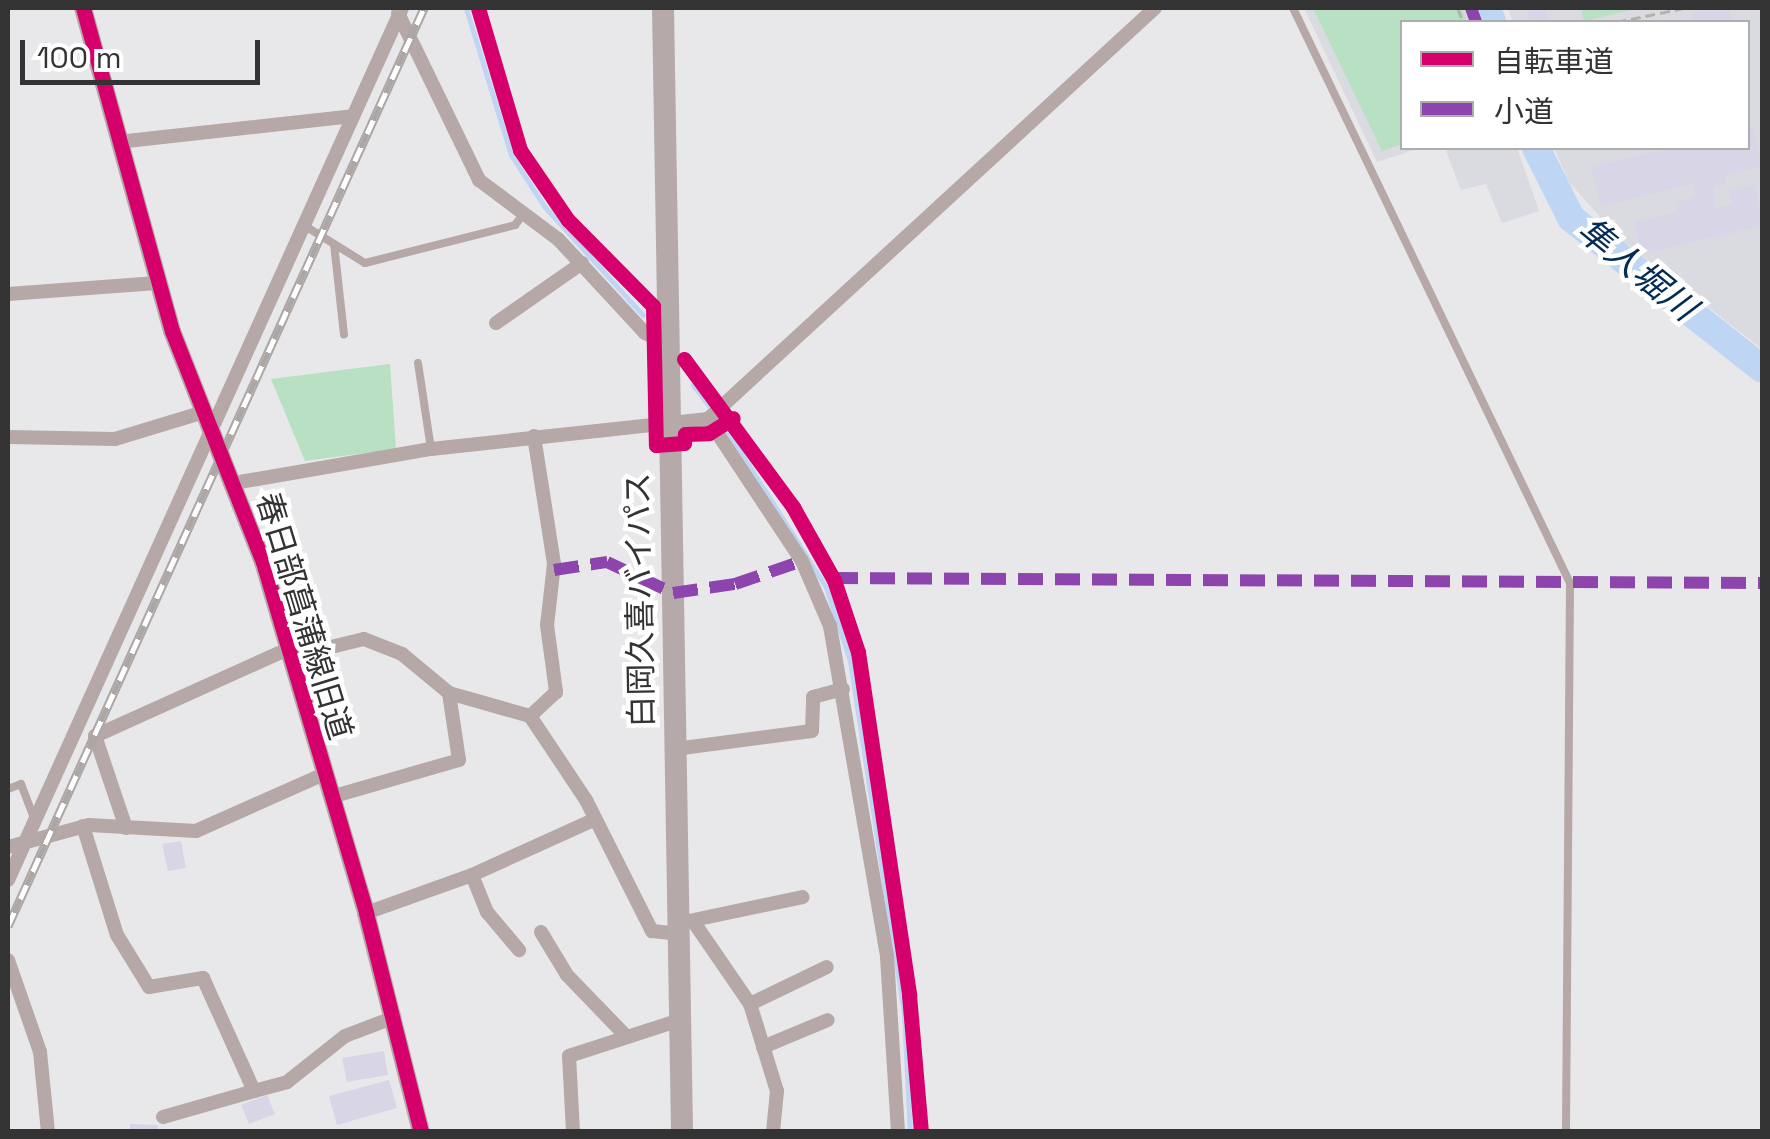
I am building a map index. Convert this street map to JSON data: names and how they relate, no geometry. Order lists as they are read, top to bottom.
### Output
{
  "streets": {
    "main road": ["白岡久喜バイパス"],
    "street": ["春日部菖蒲線旧道"]
  },
  "water": ["隼人堀川"],
  "legend": ["自転車道", "小道"],
  "scale_bar": "100 m"
}
